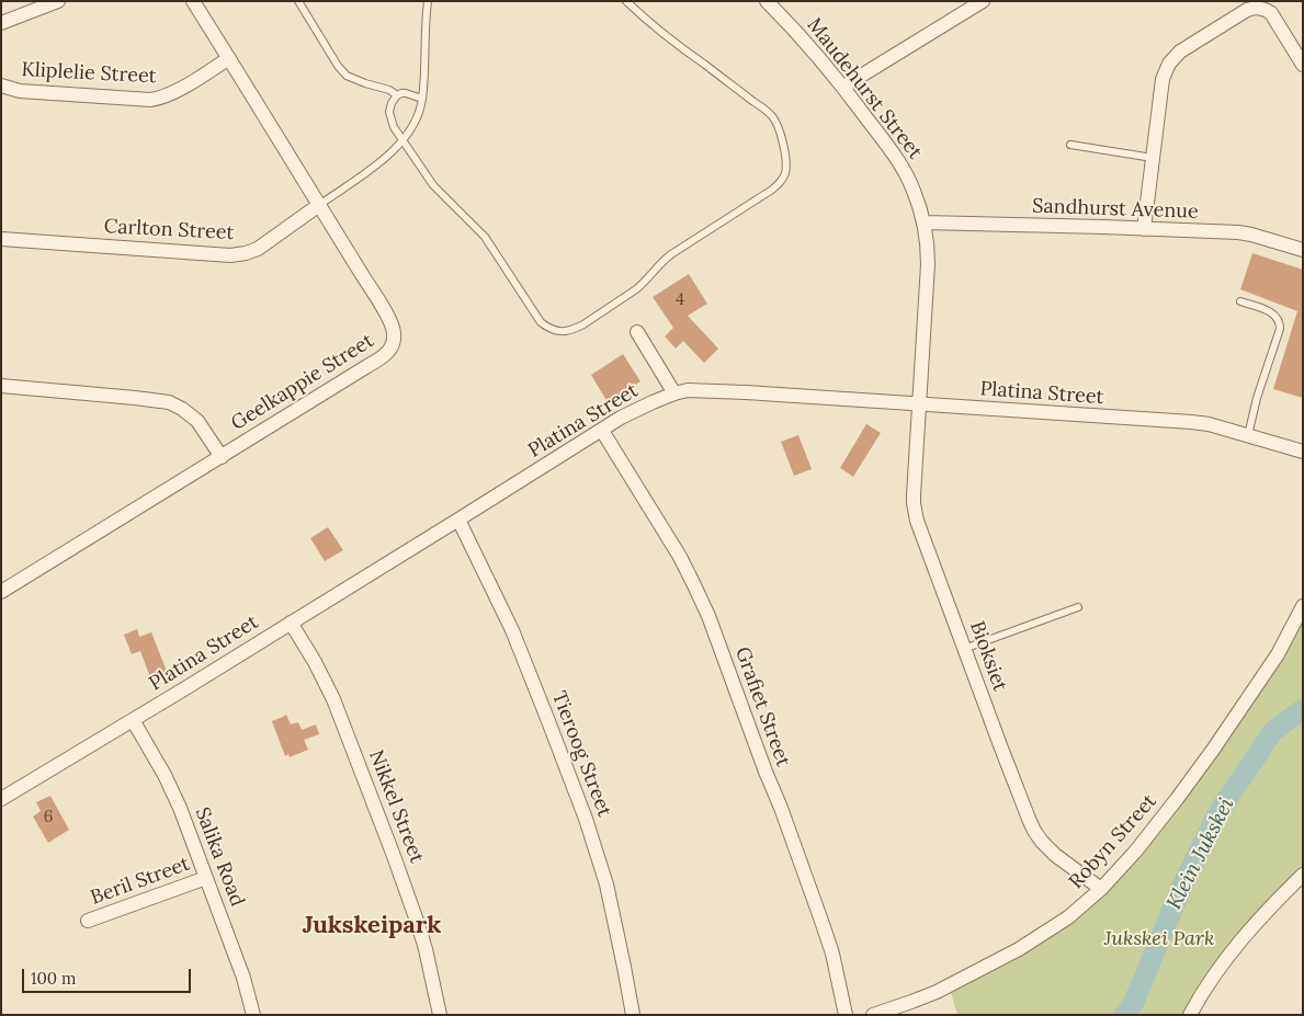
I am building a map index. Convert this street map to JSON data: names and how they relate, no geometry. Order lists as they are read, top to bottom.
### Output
{
  "streets": {
    "street": [
      "Kliplelie Street",
      "Maudehurst Street",
      "Sandhurst Avenue",
      "Carlton Street",
      "Geelkappie Street",
      "Platina Street",
      "Bioksiet",
      "Grafiet Street",
      "Tieroog Street",
      "Nikkel Street",
      "Robyn Street",
      "Salika Road",
      "Beril Street"
    ]
  },
  "crossings": [
    ["Kliplelie Street", "Geelkappie Street"],
    ["Maudehurst Street", "Sandhurst Avenue"],
    ["Maudehurst Street", "Platina Street"],
    ["Maudehurst Street", "Bioksiet"],
    ["Carlton Street", "Geelkappie Street"],
    ["Platina Street", "Bioksiet"],
    ["Platina Street", "Grafiet Street"],
    ["Platina Street", "Tieroog Street"],
    ["Platina Street", "Nikkel Street"],
    ["Platina Street", "Salika Road"],
    ["Bioksiet", "Robyn Street"],
    ["Salika Road", "Beril Street"]
  ],
  "districts": ["Jukskeipark"],
  "water": ["Klein Jukskei"],
  "parks": ["Jukskei Park"],
  "house_numbers": ["4", "6"],
  "scale_bar": "100 m"
}
